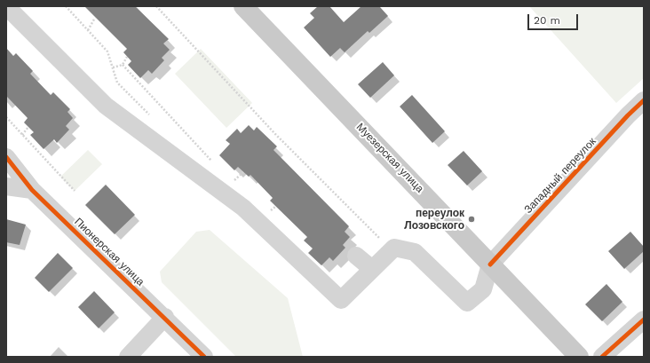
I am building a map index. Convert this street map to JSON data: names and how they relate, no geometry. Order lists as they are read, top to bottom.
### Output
{
  "streets": {
    "main road": ["Муезерская улица"],
    "street": ["Западный переулок", "Пионерская улица"]
  },
  "crossings": [
    ["Муезерская улица", "Западный переулок"]
  ],
  "places": ["переулок Лозовского"],
  "scale_bar": "20 m"
}
